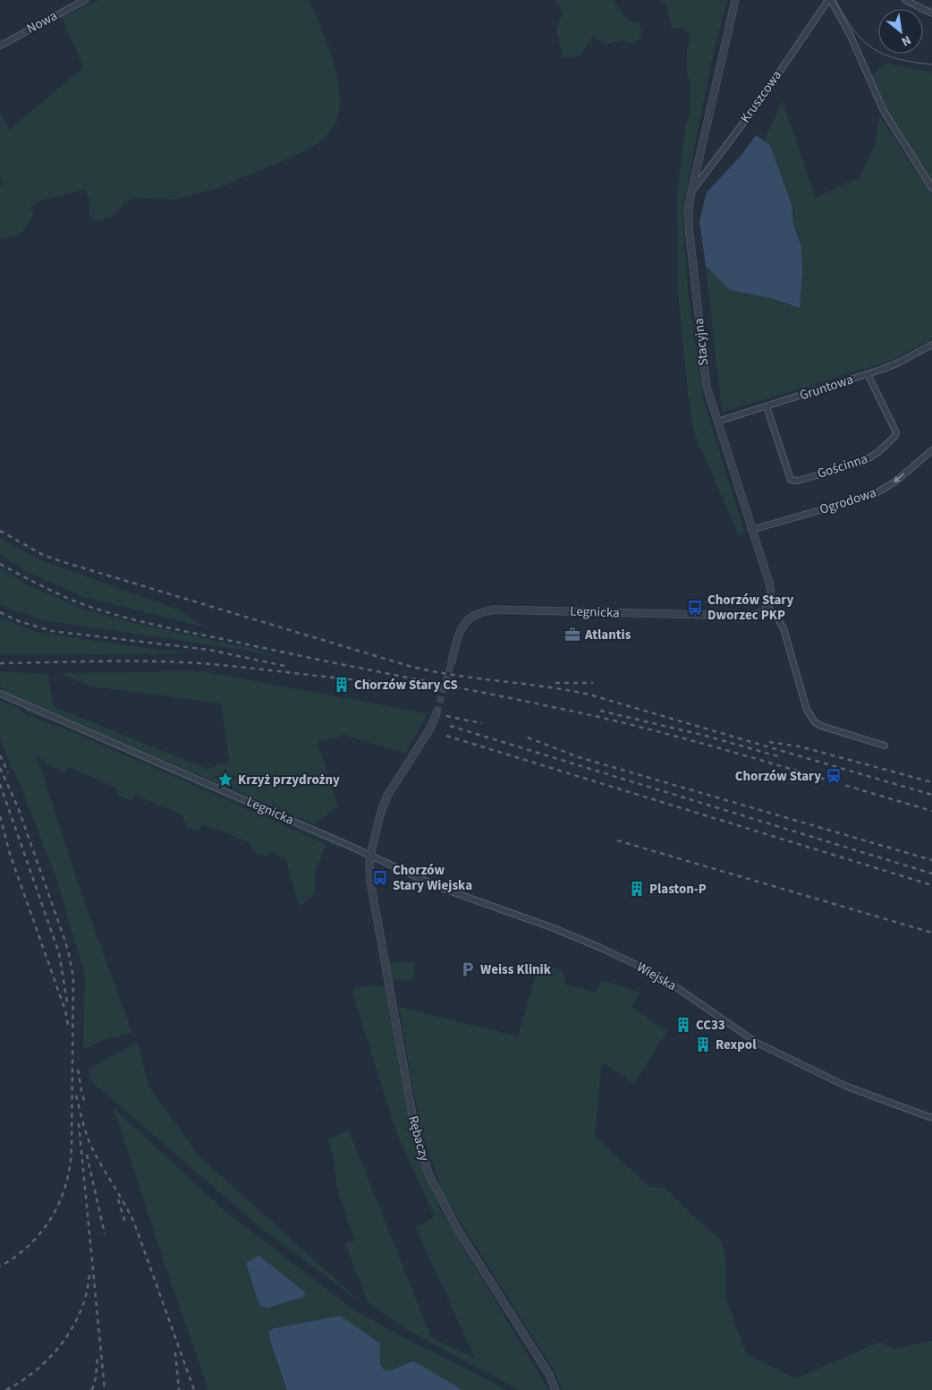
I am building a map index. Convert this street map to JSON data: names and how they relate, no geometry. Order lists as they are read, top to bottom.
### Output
{
  "streets": {
    "street": [
      "Nowa",
      "Kruszcowa",
      "Stacyjna",
      "Gruntowa",
      "Gościnna",
      "Ogrodowa",
      "Legnicka",
      "Wiejska",
      "Rębaczy"
    ]
  },
  "crossings": [
    ["Kruszcowa", "Stacyjna"],
    ["Stacyjna", "Gruntowa"],
    ["Stacyjna", "Ogrodowa"],
    ["Stacyjna", "Legnicka"],
    ["Gruntowa", "Gościnna"],
    ["Legnicka", "Wiejska"],
    ["Legnicka", "Rębaczy"],
    ["Wiejska", "Rębaczy"]
  ],
  "one_way": ["Ogrodowa"],
  "places": {
    "bus stop": ["Chorzów Stary Dworzec PKP", "Chorzów Stary Wiejska"],
    "office": ["Atlantis"],
    "building": [
      "Chorzów Stary CS",
      "Plaston-P",
      "CC33",
      "Rexpol"
    ],
    "station": ["Chorzów Stary"],
    "place": ["Krzyż przydrożny"],
    "parking": ["Weiss Klinik"]
  },
  "north": "bottom right"
}
